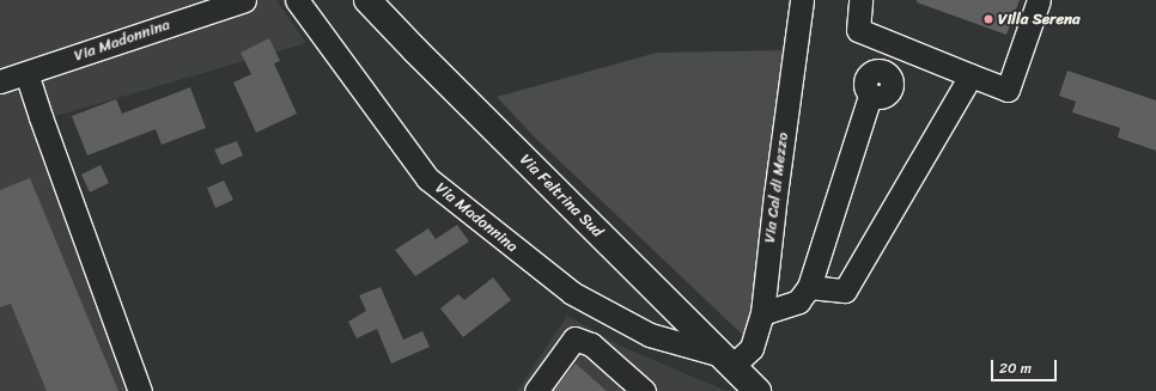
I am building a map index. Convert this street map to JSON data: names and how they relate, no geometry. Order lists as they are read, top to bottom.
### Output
{
  "streets": {
    "main road": ["Via Feltrina Sud"],
    "street": ["Via Madonnina", "Via Cal di Mezzo"]
  },
  "crossings": [
    ["Via Madonnina", "Via Cal di Mezzo"],
    ["Via Madonnina", "Via Feltrina Sud"],
    ["Via Cal di Mezzo", "Via Feltrina Sud"]
  ],
  "places": ["Villa Serena"],
  "scale_bar": "20 m"
}
